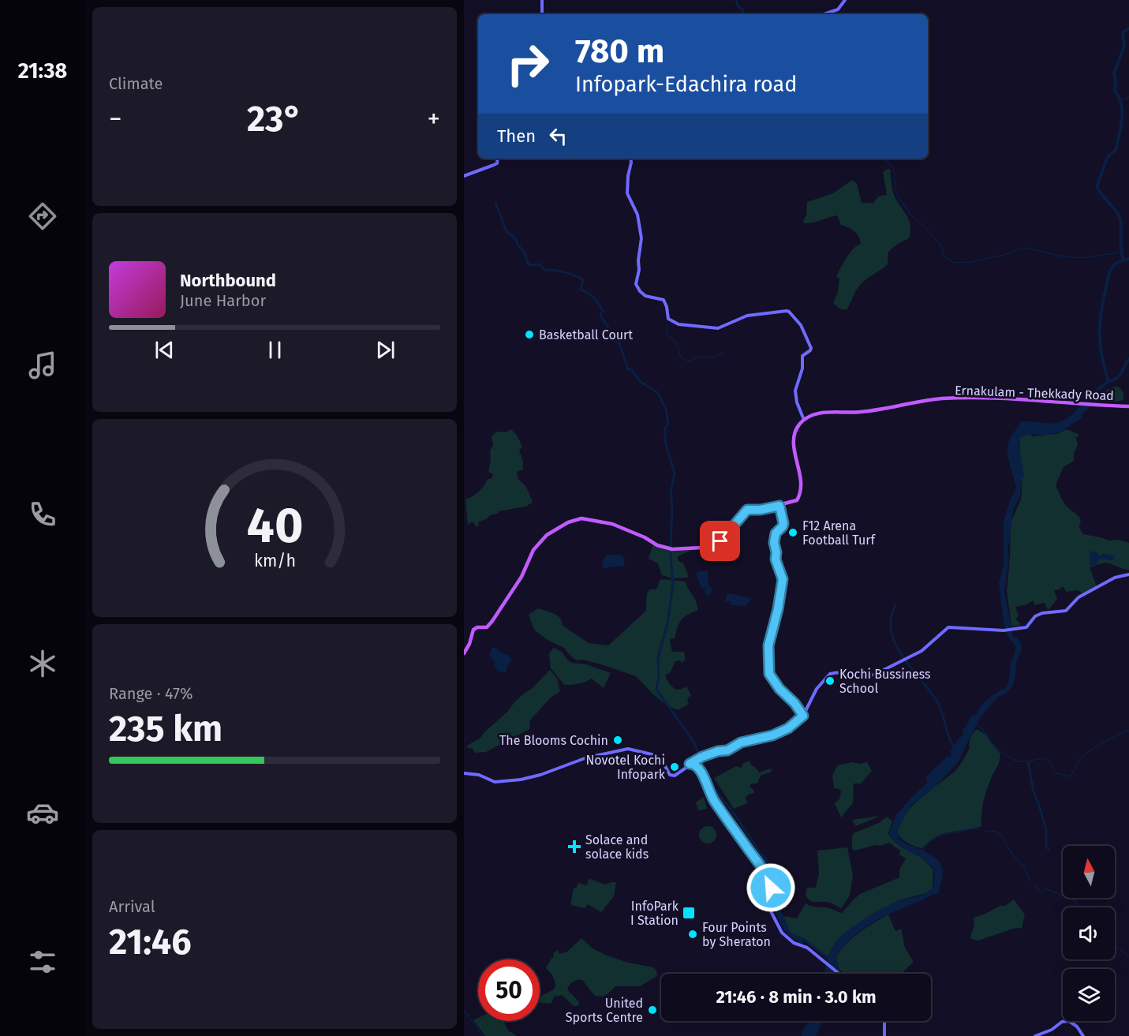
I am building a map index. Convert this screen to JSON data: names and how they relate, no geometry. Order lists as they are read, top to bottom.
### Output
{
  "streets": {
    "main road": ["Ernakulam - Thekkady Road"]
  },
  "places": {
    "other": [
      "Basketball Court",
      "F12 Arena Football Turf",
      "Kochi Bussiness School",
      "The Blooms Cochin",
      "Novotel Kochi Infopark",
      "Four Points by Sheraton",
      "United Sports Centre"
    ],
    "health": ["Solace and solace kids"],
    "transit": ["InfoPark I Station"]
  },
  "north": "top",
  "page": {
    "tabs": "21:38",
    "tile": [
      "Climate",
      ["Range · 47%", "235 km"],
      ["Arrival", "21:46"]
    ],
    "turn": ["780 m", "Infopark-Edachira road"],
    "heat": ["−", "23°", "+"],
    "then": "Then",
    "song": ["Northbound", "June Harbor"],
    "limit": "50",
    "trip": "21:46 · 8 min · 3.0 km",
    "gauge": ["40", "km/h"]
  }
}
